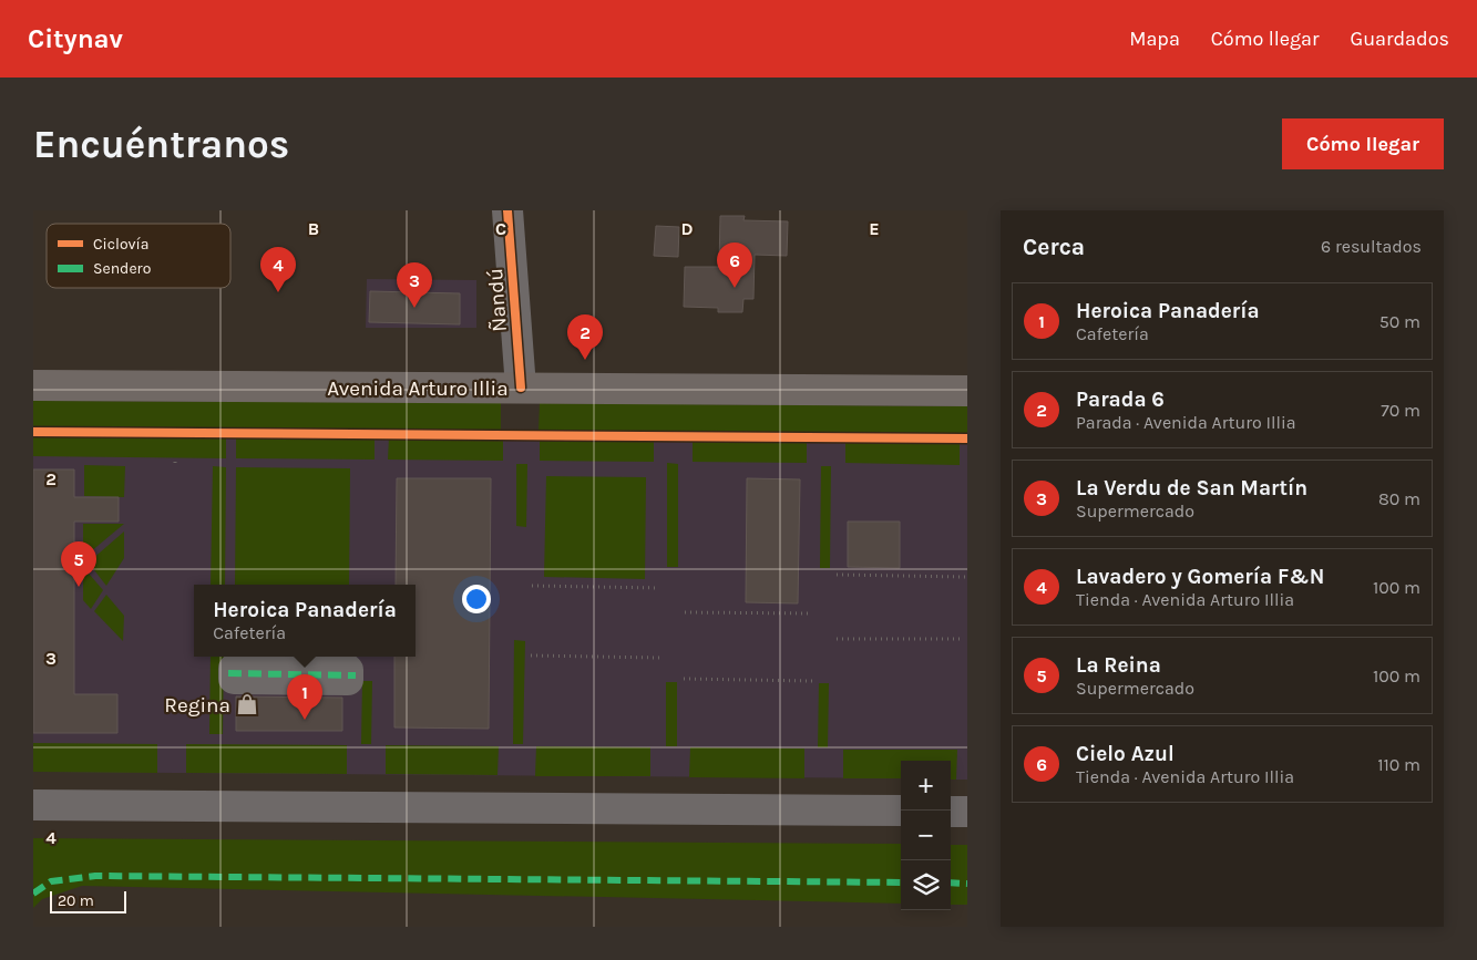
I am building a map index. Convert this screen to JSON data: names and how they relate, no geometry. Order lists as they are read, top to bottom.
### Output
{
  "streets": {
    "main road": ["Avenida Arturo Illia"],
    "street": ["Ñandú"]
  },
  "crossings": [
    ["Ñandú", "Avenida Arturo Illia"]
  ],
  "places": {
    "shop": ["Regina"]
  },
  "legend": ["Ciclovía", "Sendero"],
  "scale_bar": "20 m",
  "page": {
    "header": "Citynav",
    "nav": ["Mapa", "Cómo llegar", "Guardados"],
    "buttons": "Cómo llegar",
    "title": "Encuéntranos",
    "heading": ["Cerca", "6 resultados"],
    "pins": [
      "6",
      "4",
      "3",
      "2",
      "5",
      "1"
    ],
    "list": [
      {
        "mark": "1",
        "name": "Heroica Panadería",
        "note": "Cafetería",
        "value": "50 m"
      },
      {
        "mark": "2",
        "name": "Parada 6",
        "note": "Parada · Avenida Arturo Illia",
        "value": "70 m"
      },
      {
        "mark": "3",
        "name": "La Verdu de San Martín",
        "note": "Supermercado",
        "value": "80 m"
      },
      {
        "mark": "4",
        "name": "Lavadero y Gomería F&N",
        "note": "Tienda · Avenida Arturo Illia",
        "value": "100 m"
      },
      {
        "mark": "5",
        "name": "La Reina",
        "note": "Supermercado",
        "value": "100 m"
      },
      {
        "mark": "6",
        "name": "Cielo Azul",
        "note": "Tienda · Avenida Arturo Illia",
        "value": "110 m"
      }
    ],
    "popup": ["Heroica Panadería", "Cafetería"],
    "map_buttons": ["+", "−"],
    "scale": "20 m"
  },
  "grid": {
    "columns": [
      "B",
      "C",
      "D",
      "E"
    ],
    "rows": ["2", "3", "4"]
  }
}
